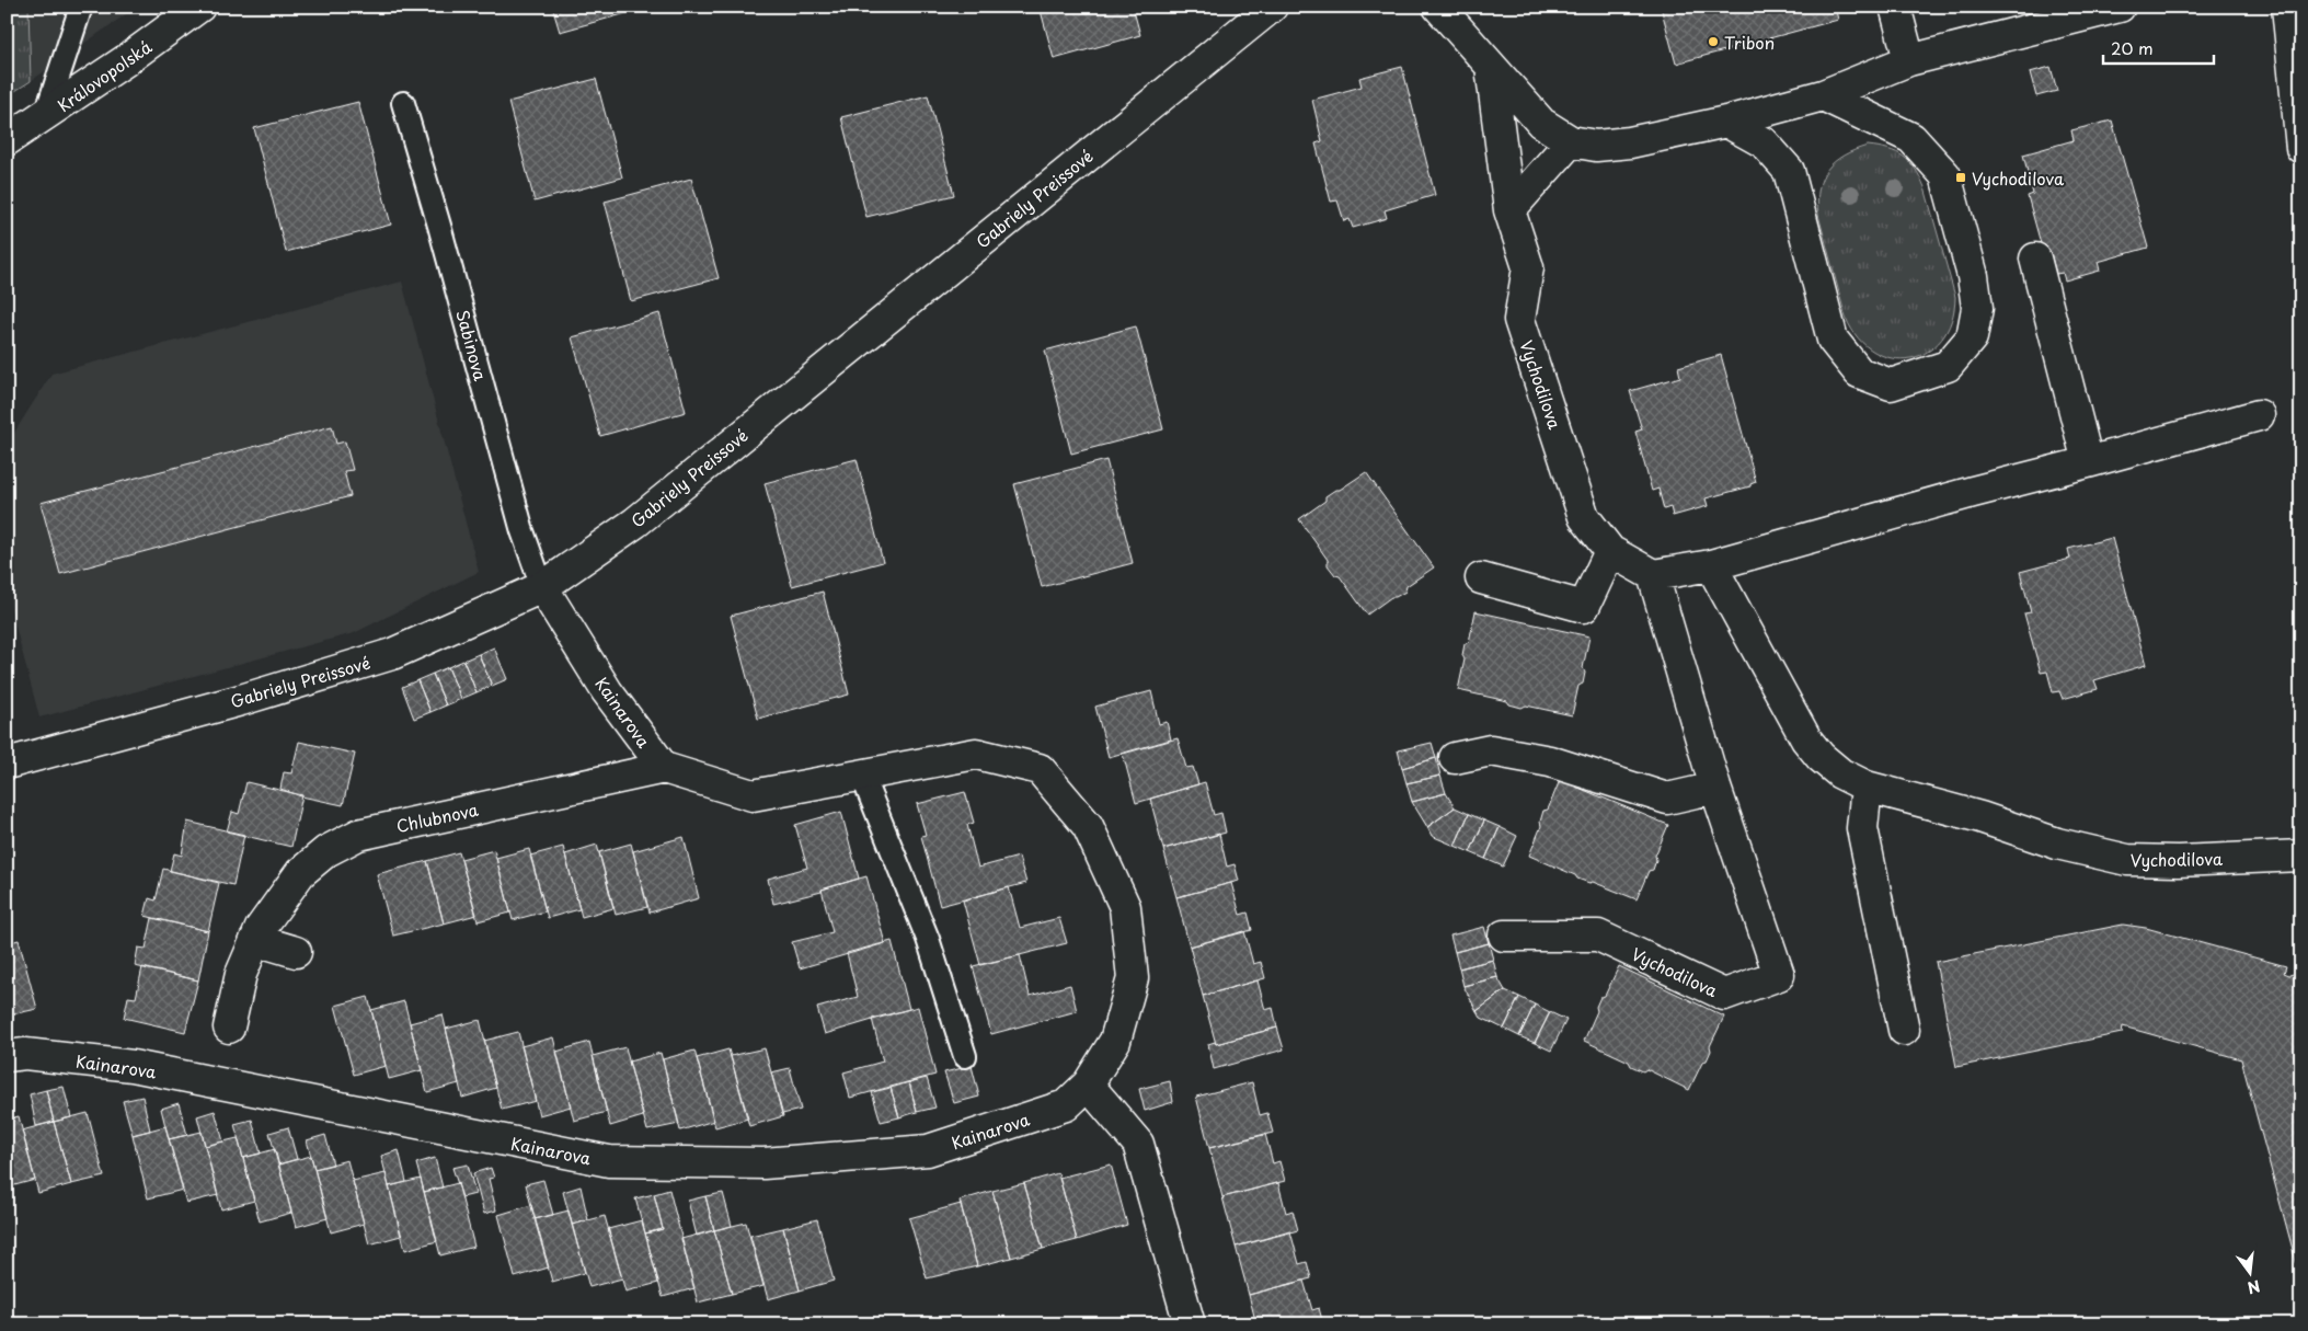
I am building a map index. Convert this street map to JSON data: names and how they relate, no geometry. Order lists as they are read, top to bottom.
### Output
{
  "streets": {
    "street": [
      "Královopolská",
      "Gabriely Preissové",
      "Vychodilova",
      "Kainarova",
      "Chlubnova"
    ],
    "lane": ["Sabinova"]
  },
  "crossings": [
    ["Gabriely Preissové", "Sabinova"],
    ["Gabriely Preissové", "Kainarova"],
    ["Sabinova", "Kainarova"],
    ["Kainarova", "Chlubnova"]
  ],
  "places": {
    "other": ["Tribon"],
    "transit": ["Vychodilova"]
  },
  "scale_bar": "20 m",
  "north": "bottom"
}
